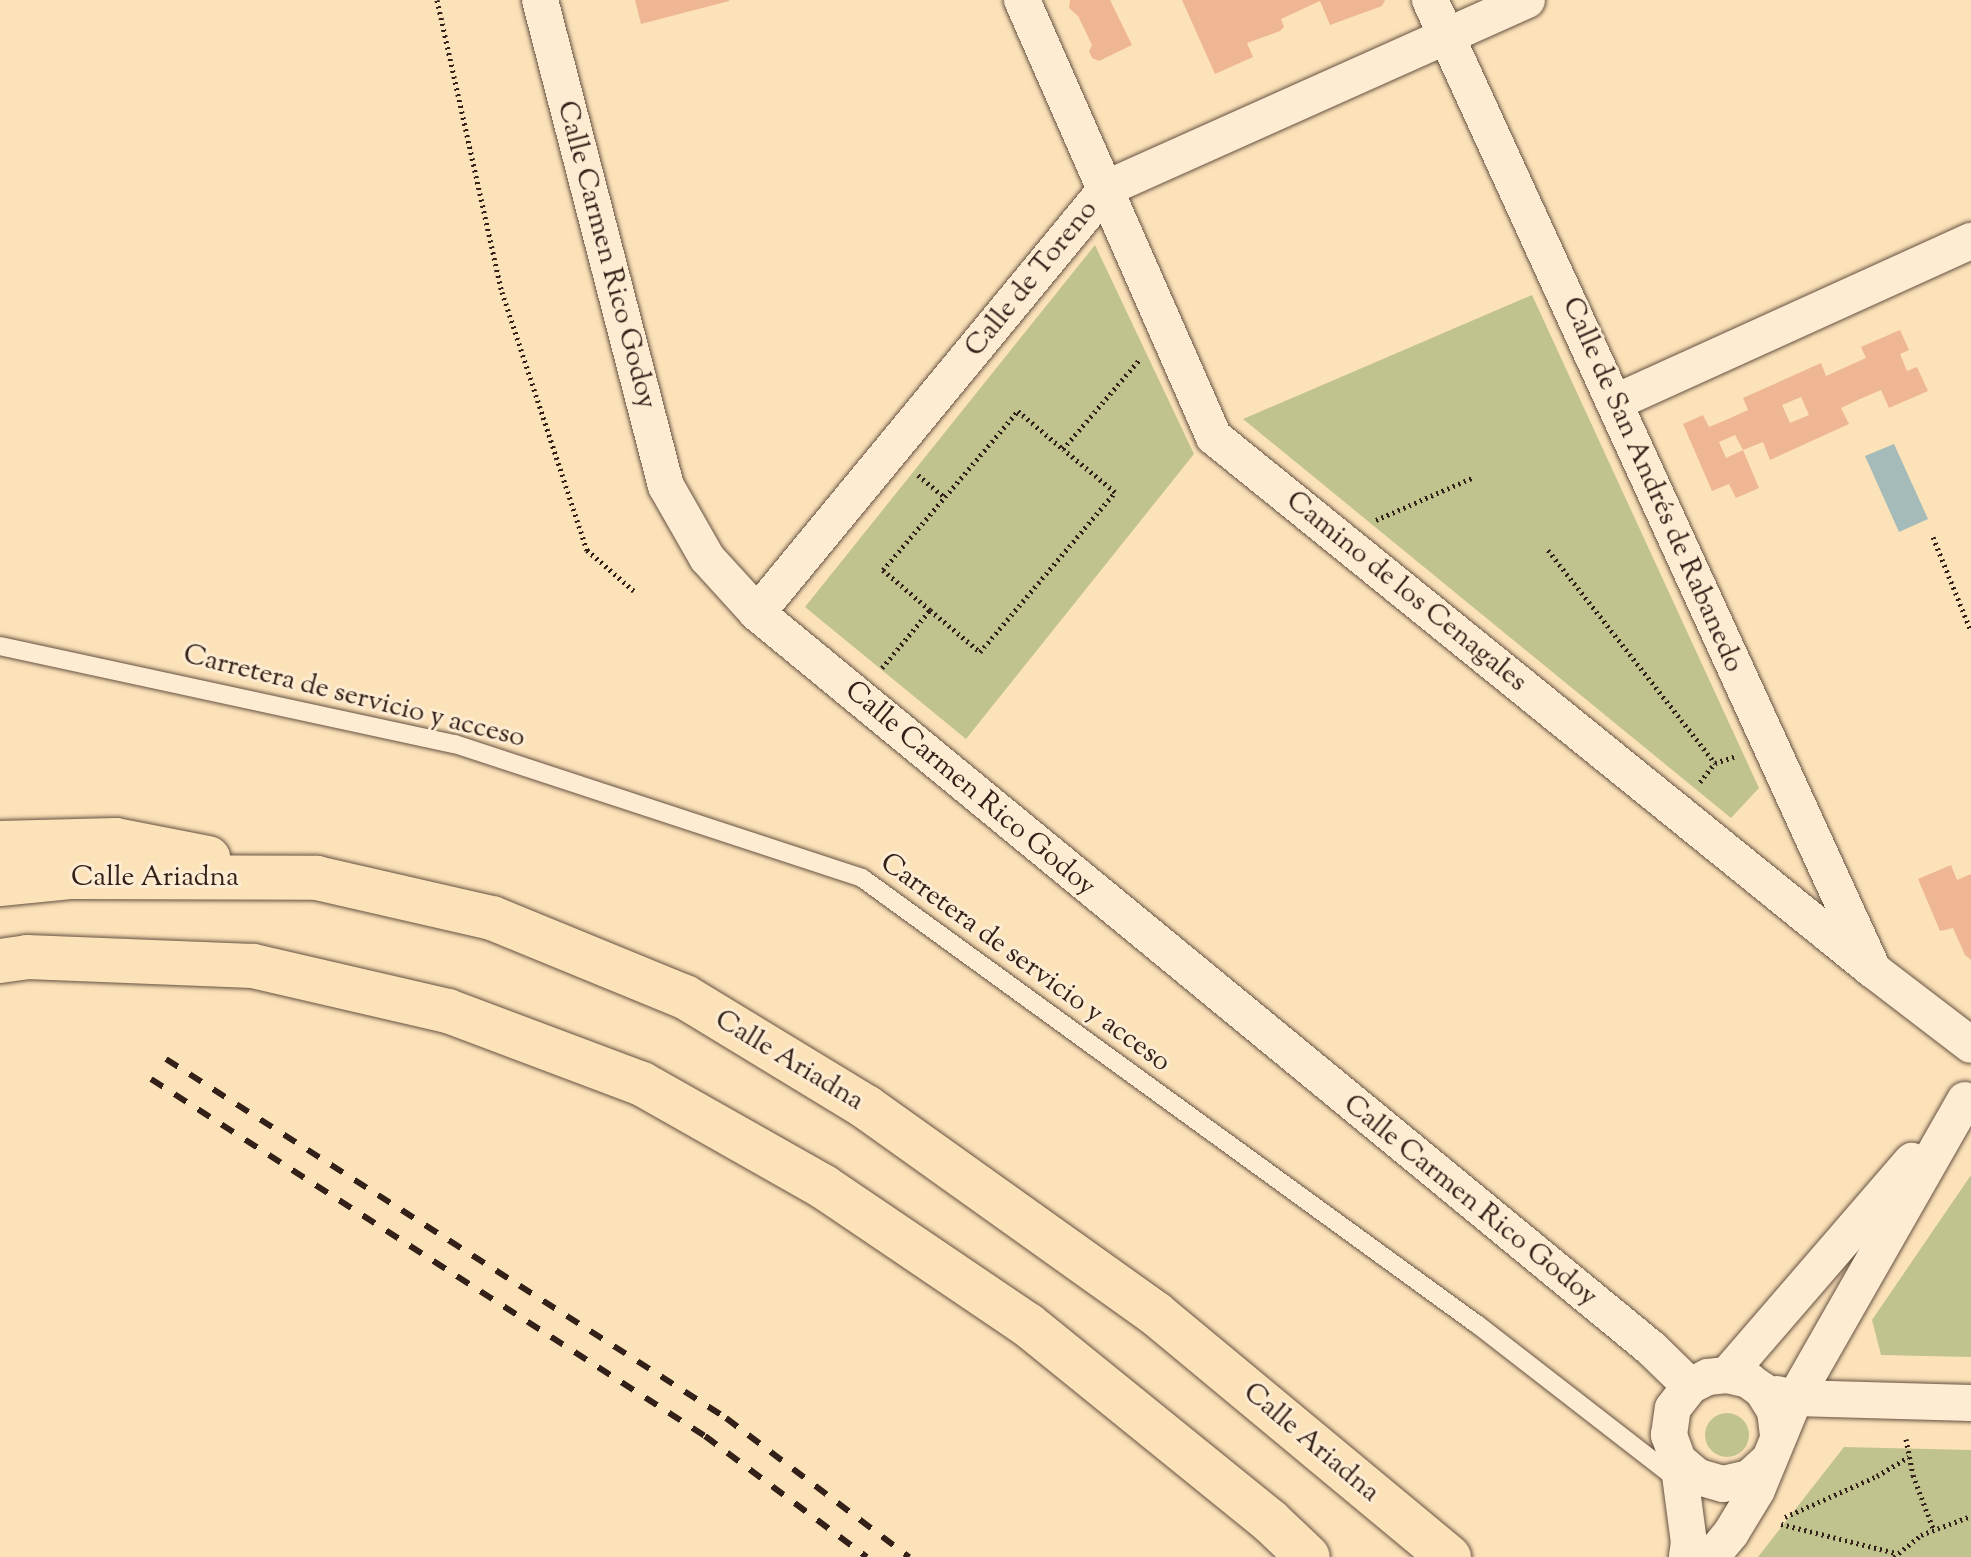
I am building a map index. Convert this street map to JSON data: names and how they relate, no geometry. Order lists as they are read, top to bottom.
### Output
{
  "streets": {
    "highway": ["Calle Ariadna"],
    "street": [
      "Calle Carmen Rico Godoy",
      "Calle de Toreno",
      "Calle de San Andrés de Rabanedo",
      "Camino de los Cenagales"
    ],
    "lane": ["Carretera de servicio y acceso"]
  },
  "crossings": [
    ["Calle Carmen Rico Godoy", "Calle de Toreno"],
    ["Calle Carmen Rico Godoy", "Carretera de servicio y acceso"],
    ["Calle de Toreno", "Calle de San Andrés de Rabanedo"],
    ["Calle de Toreno", "Camino de los Cenagales"],
    ["Calle de San Andrés de Rabanedo", "Camino de los Cenagales"]
  ]
}
